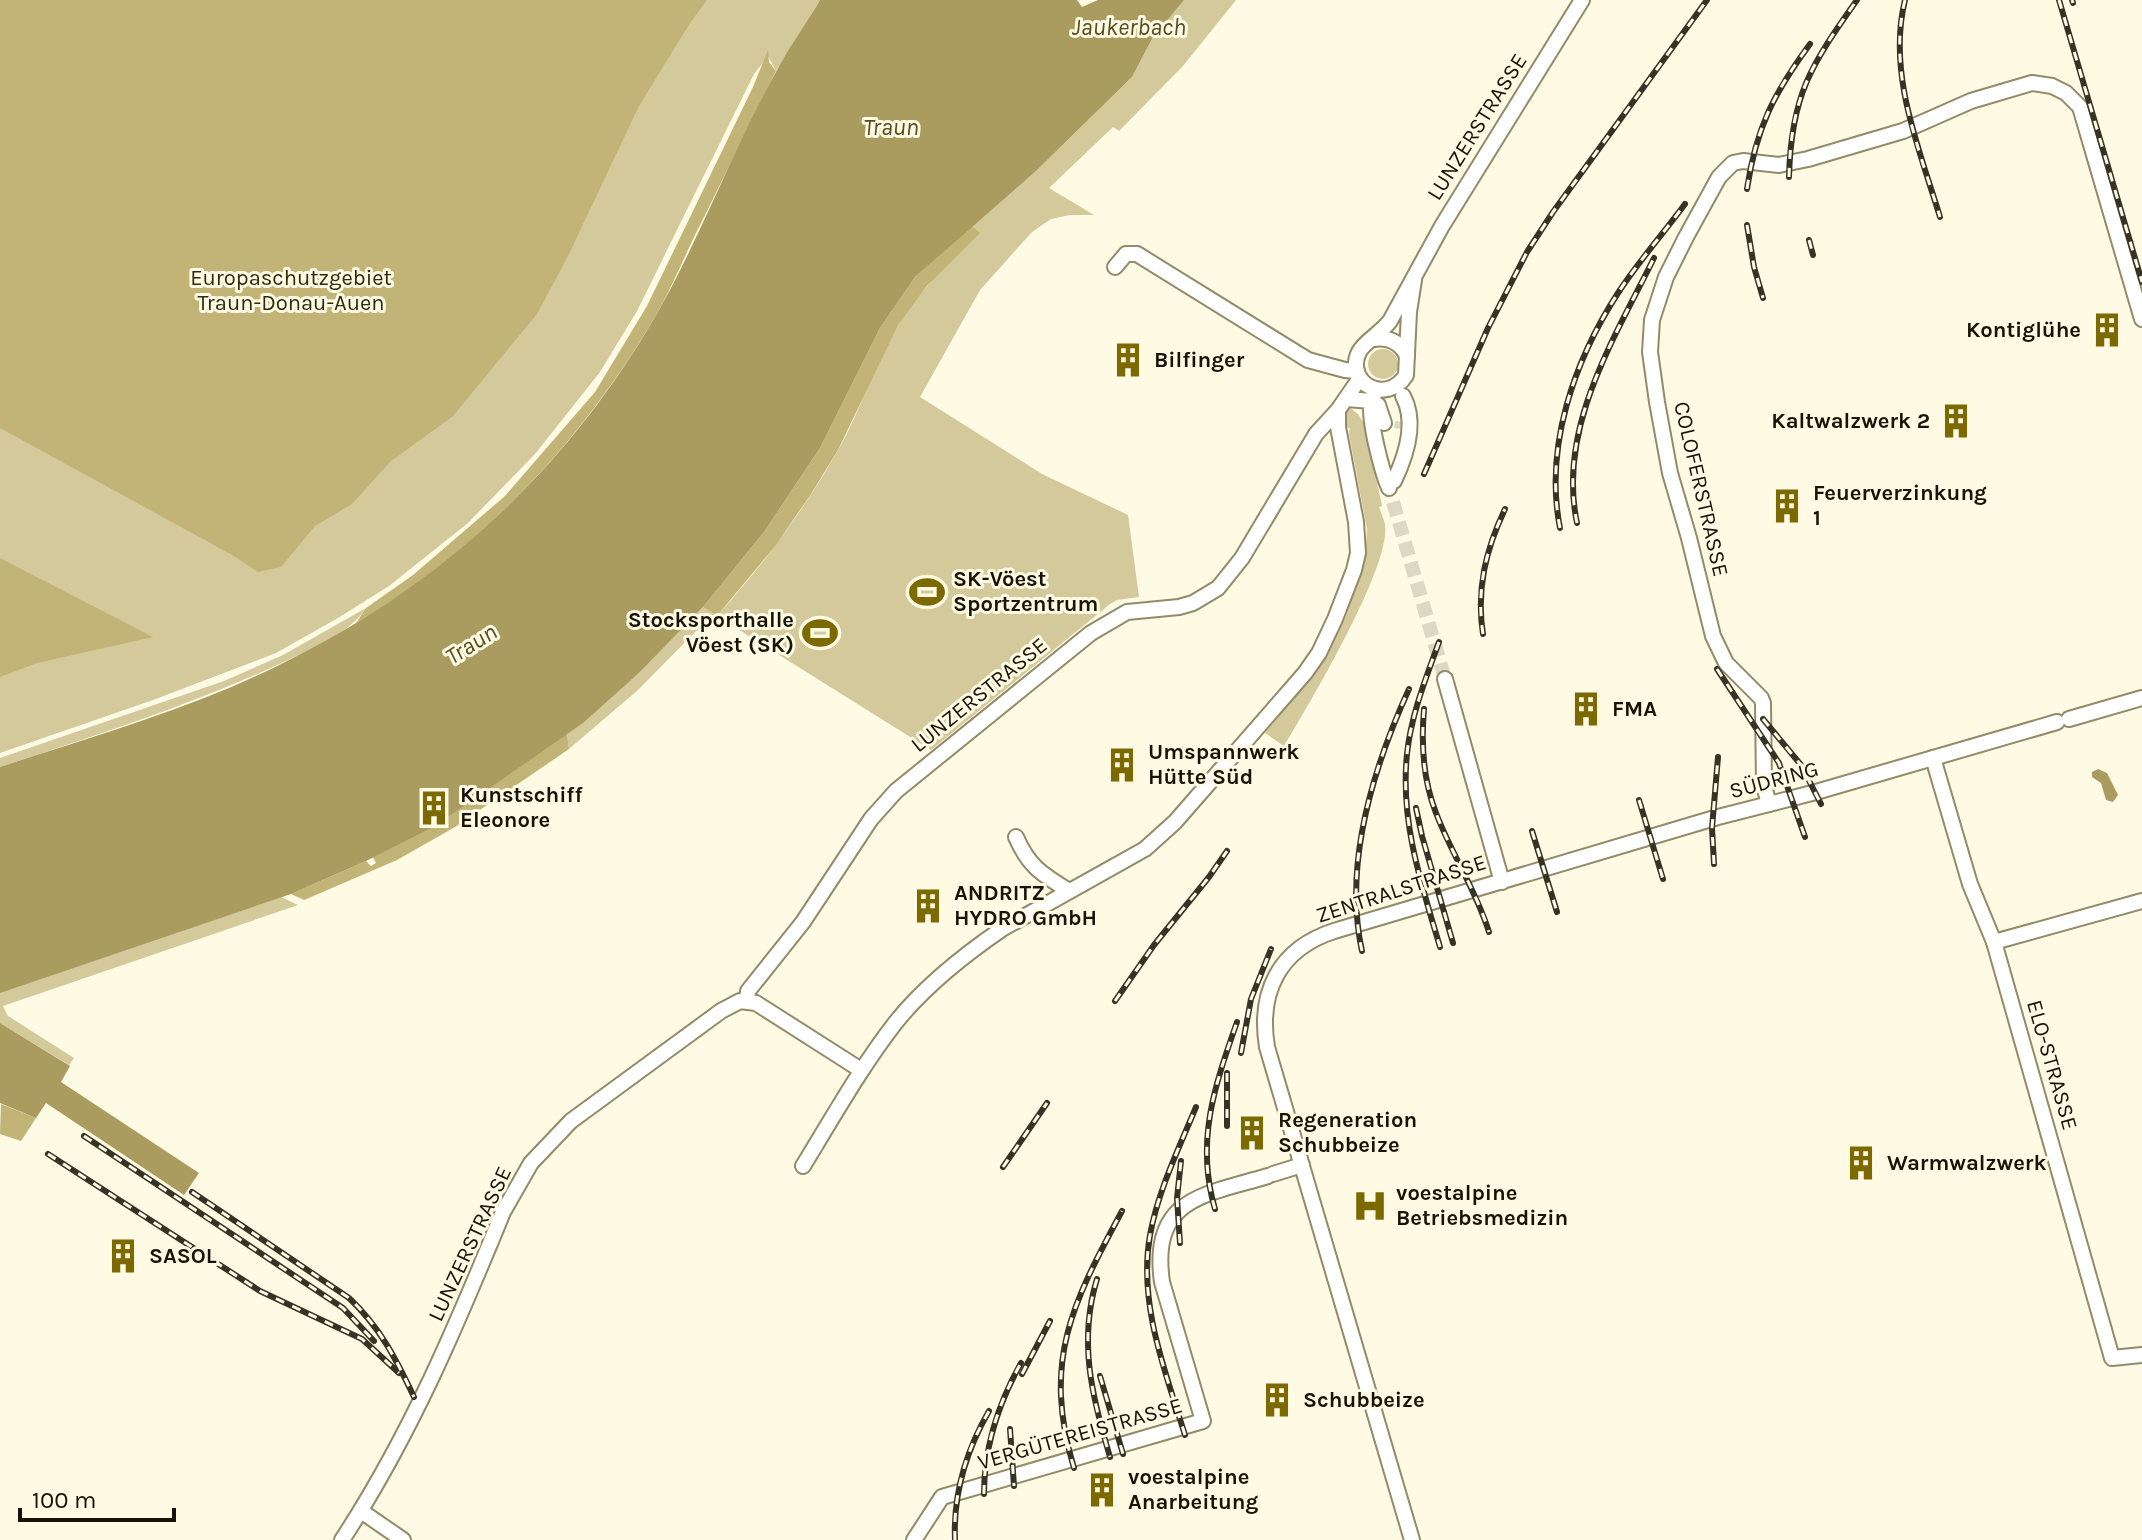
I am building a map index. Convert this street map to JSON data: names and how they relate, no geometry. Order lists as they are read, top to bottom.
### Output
{
  "streets": {
    "street": [
      "LUNZERSTRASSE",
      "COLOFERSTRASSE",
      "SÜDRING",
      "ZENTRALSTRASSE",
      "ELO-STRASSE",
      "VERGÜTEREISTRASSE"
    ]
  },
  "crossings": [
    ["COLOFERSTRASSE", "SÜDRING"],
    ["SÜDRING", "ZENTRALSTRASSE"],
    ["SÜDRING", "ELO-STRASSE"],
    ["ZENTRALSTRASSE", "VERGÜTEREISTRASSE"]
  ],
  "water": ["Jaukerbach", "Traun"],
  "parks": ["Europaschutzgebiet Traun-Donau-Auen"],
  "places": {
    "building": [
      "Kontiglühe",
      "Bilfinger",
      "Kaltwalzwerk 2",
      "Feuerverzinkung 1",
      "FMA",
      "Umspannwerk Hütte Süd",
      "Kunstschiff Eleonore",
      "ANDRITZ HYDRO GmbH",
      "Regeneration Schubbeize",
      "Warmwalzwerk",
      "SASOL",
      "Schubbeize",
      "voestalpine Anarbeitung"
    ],
    "sports": ["SK-Vöest Sportzentrum", "Stocksporthalle Vöest (SK)"],
    "hospital": ["voestalpine Betriebsmedizin"]
  },
  "scale_bar": "100 m"
}
